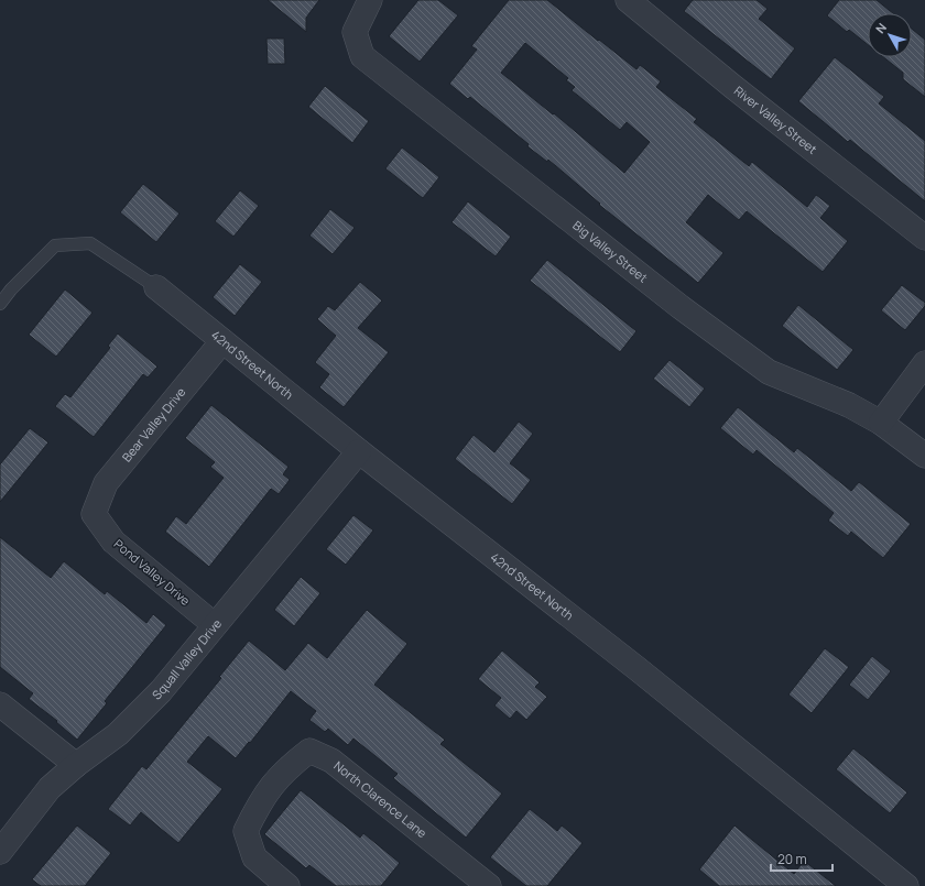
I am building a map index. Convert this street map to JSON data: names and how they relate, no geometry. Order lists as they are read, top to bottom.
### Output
{
  "streets": {
    "street": [
      "River Valley Street",
      "Big Valley Street",
      "42nd Street North",
      "Bear Valley Drive",
      "Pond Valley Drive",
      "Squall Valley Drive",
      "North Clarence Lane"
    ]
  },
  "crossings": [
    ["42nd Street North", "Bear Valley Drive"],
    ["42nd Street North", "Squall Valley Drive"],
    ["Bear Valley Drive", "Pond Valley Drive"],
    ["Pond Valley Drive", "Squall Valley Drive"]
  ],
  "scale_bar": "20 m",
  "north": "top left"
}
